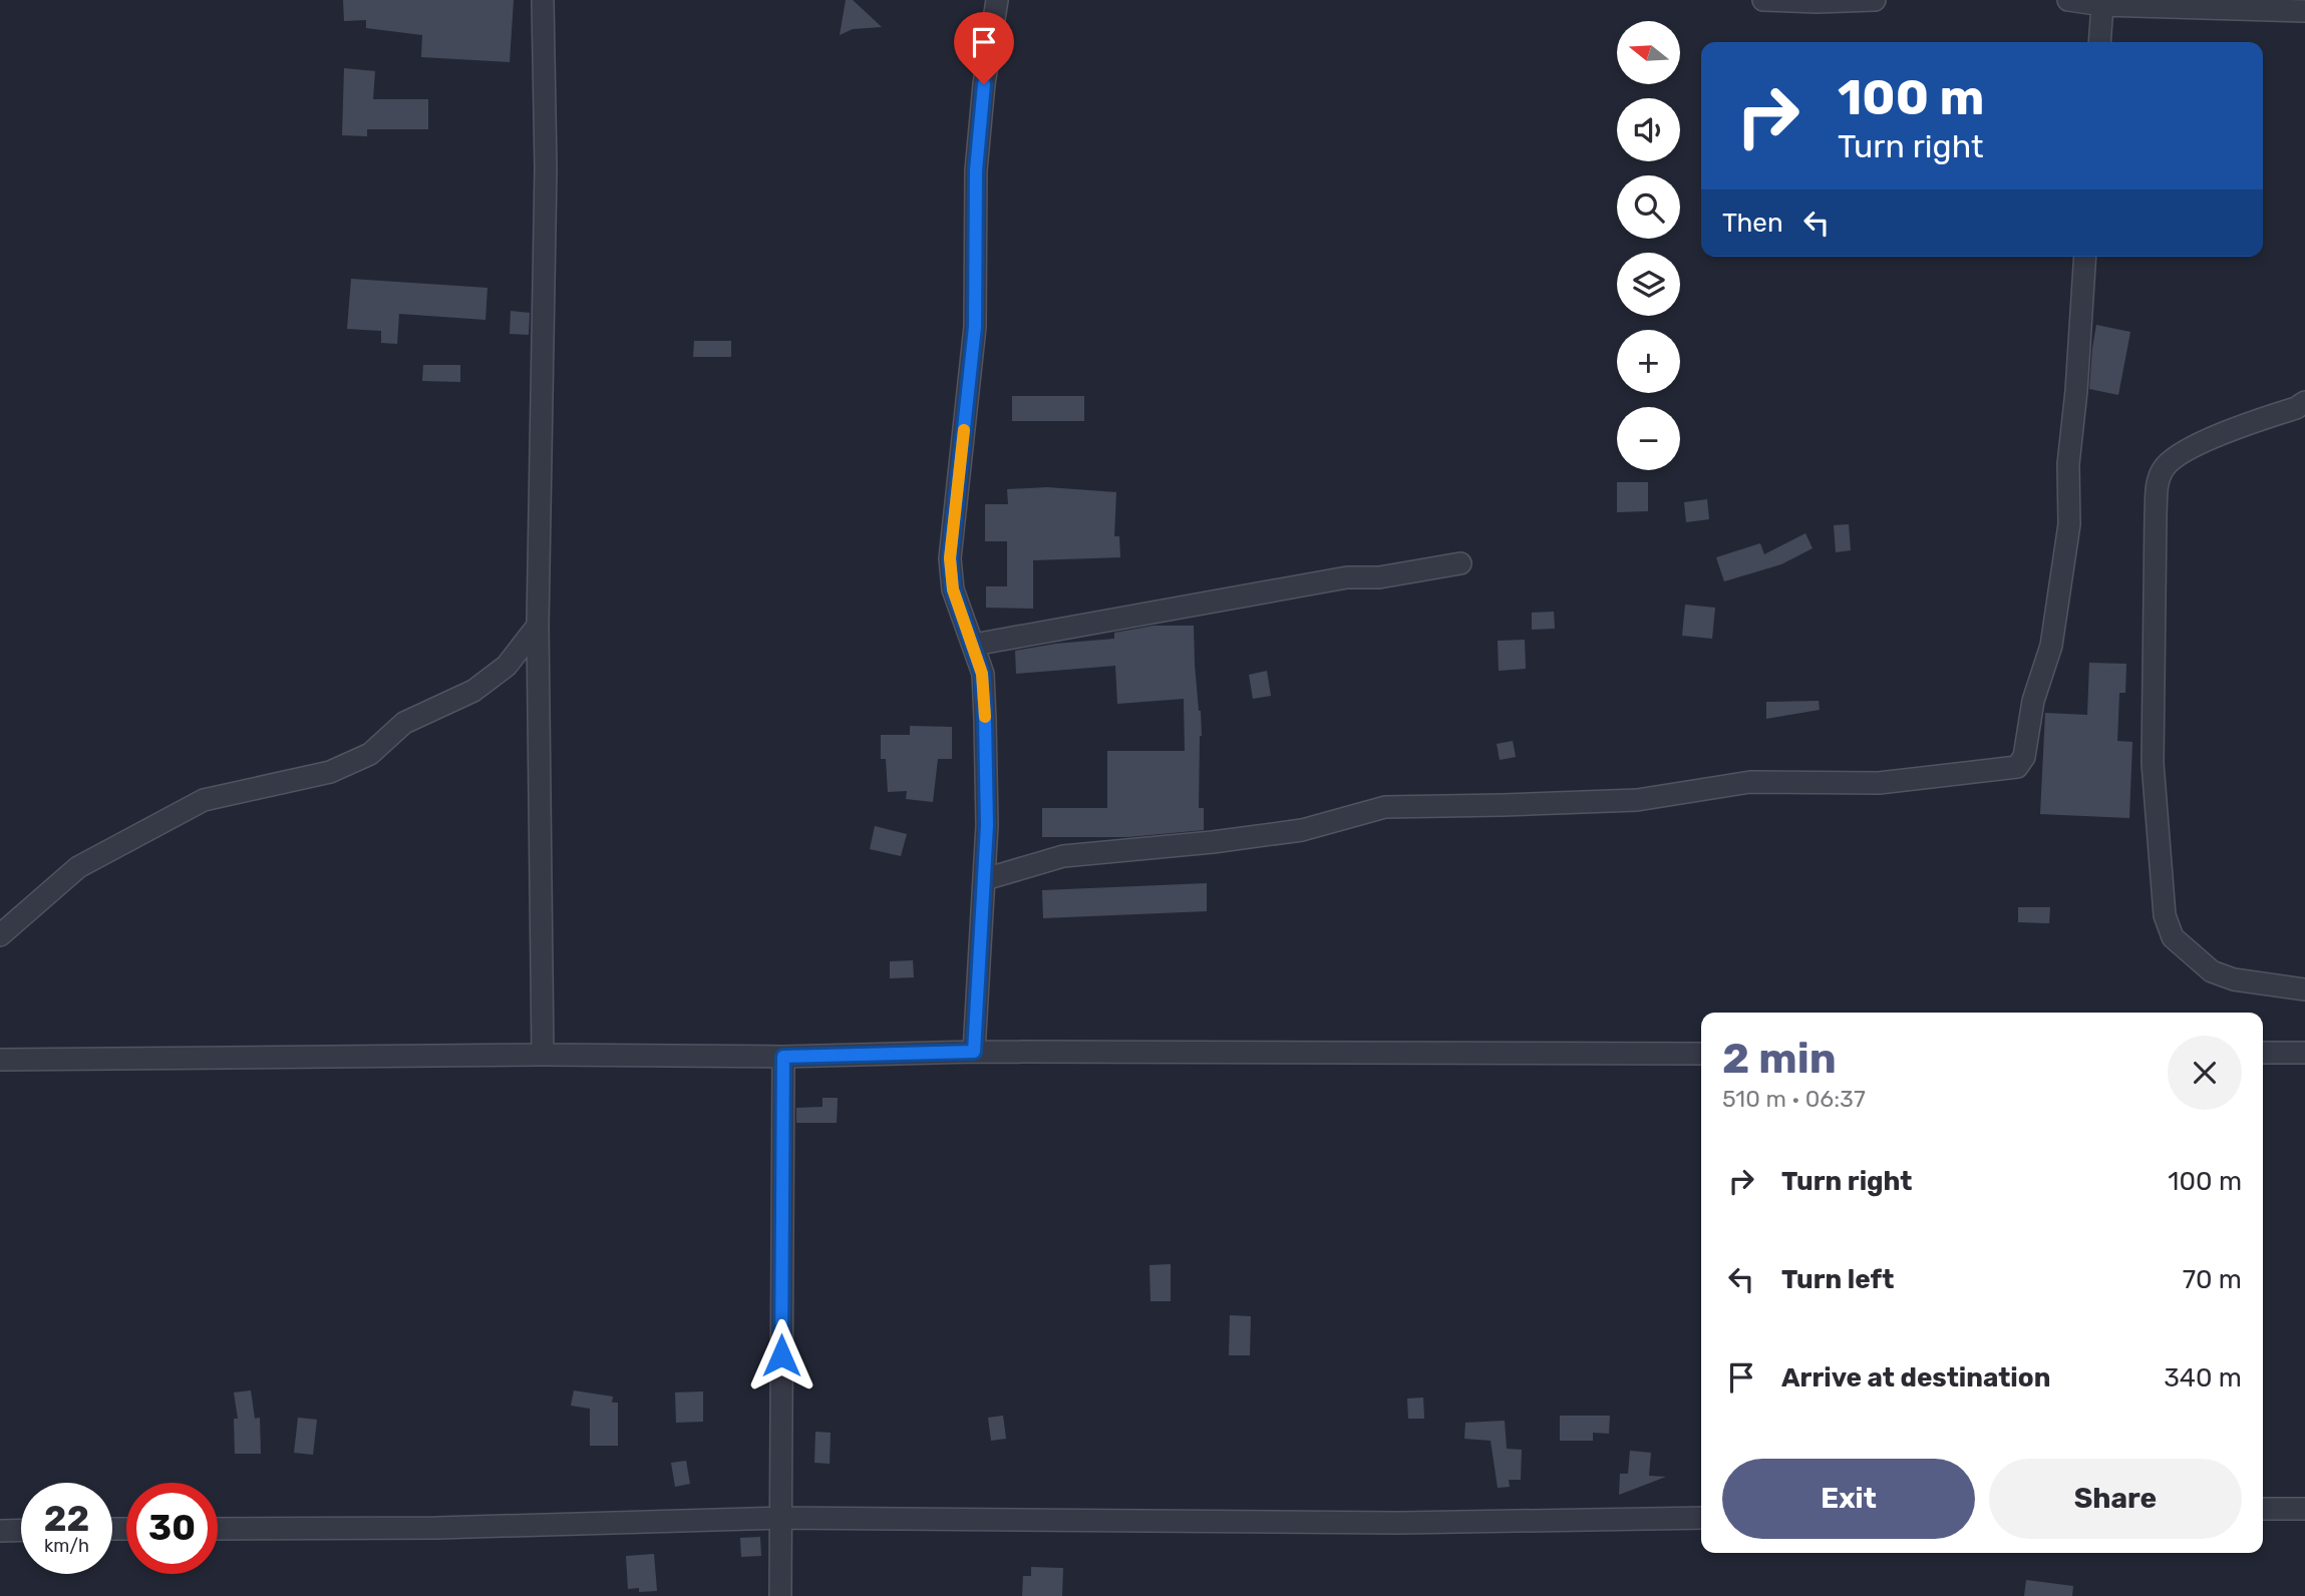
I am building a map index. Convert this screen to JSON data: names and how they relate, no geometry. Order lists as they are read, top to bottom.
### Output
{
  "north": "left",
  "page": {
    "map_buttons": ["+", "−"],
    "turn": ["100 m", "Turn right"],
    "then": "Then",
    "heading": ["2 min", "510 m · 06:37"],
    "list": [
      {
        "name": "Turn right",
        "value": "100 m"
      },
      {
        "name": "Turn left",
        "value": "70 m"
      },
      {
        "name": "Arrive at destination",
        "value": "340 m"
      }
    ],
    "buttons": ["Exit", "Share"],
    "speed": "22 km/h",
    "limit": "30"
  }
}
